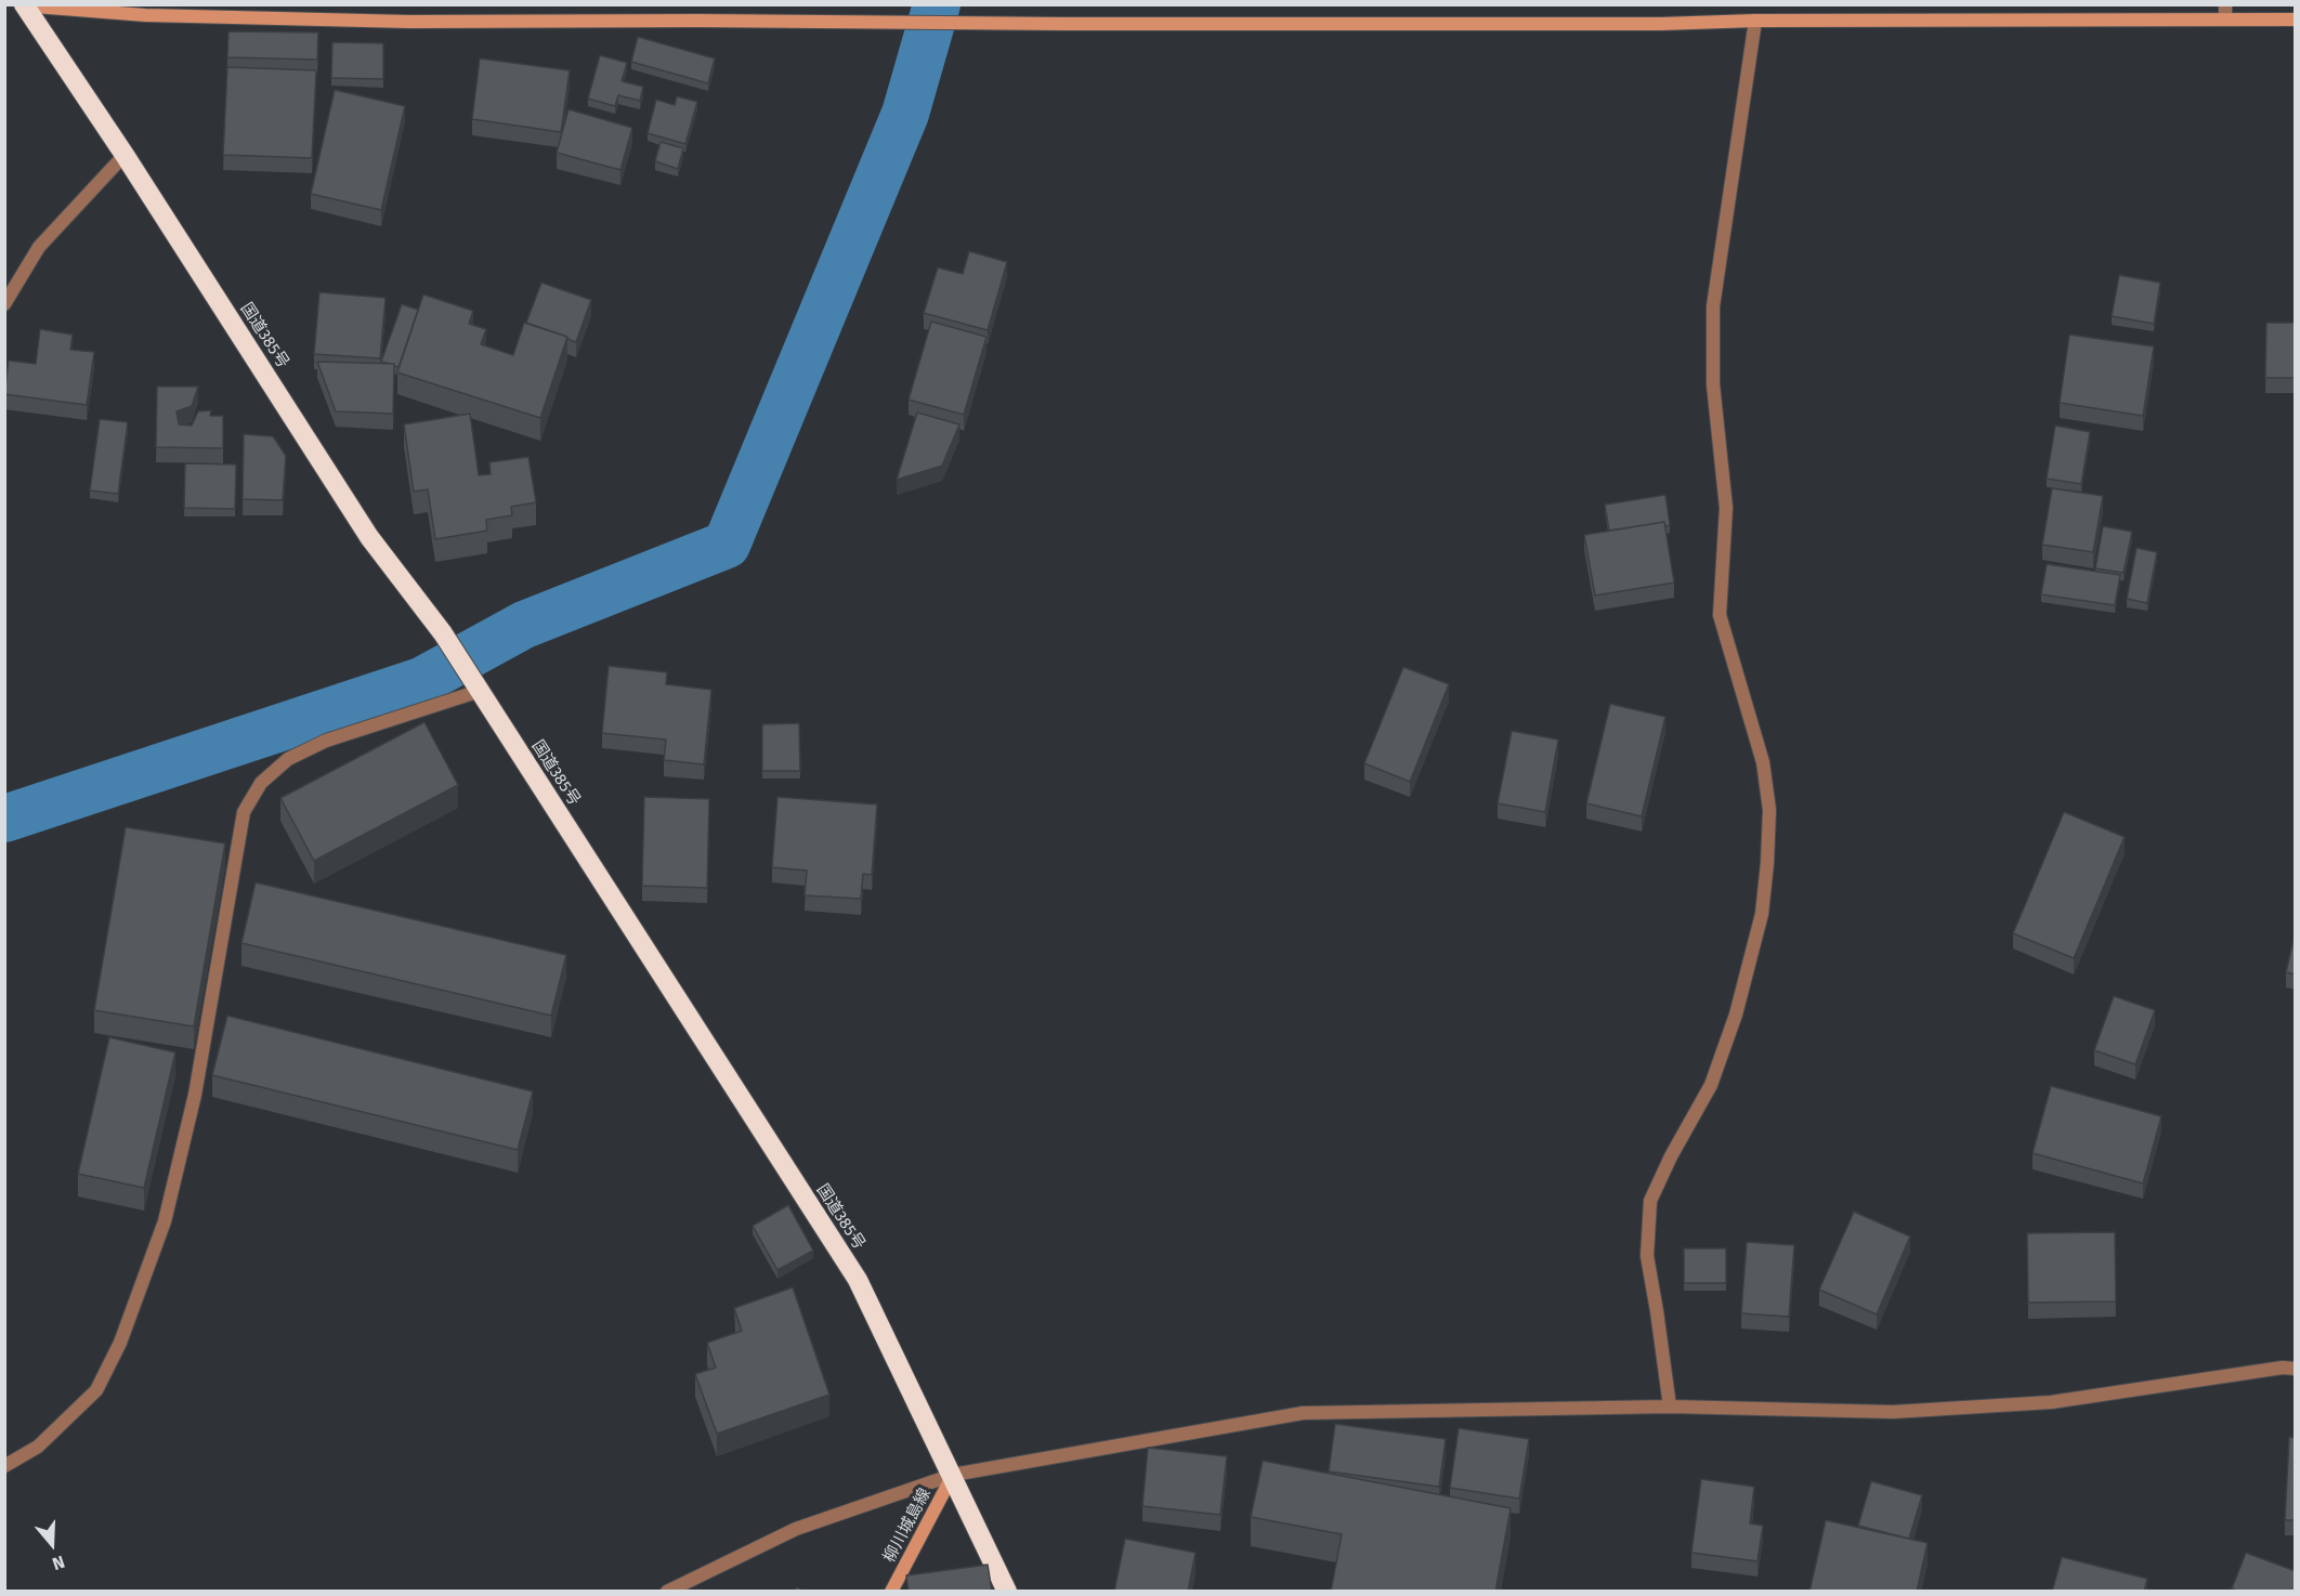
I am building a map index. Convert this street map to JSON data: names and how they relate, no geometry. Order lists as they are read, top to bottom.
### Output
{
  "streets": {
    "highway": ["国道385号"],
    "main road": ["柳川城島線"]
  },
  "crossings": [
    ["国道385号", "柳川城島線"]
  ],
  "north": "bottom"
}
